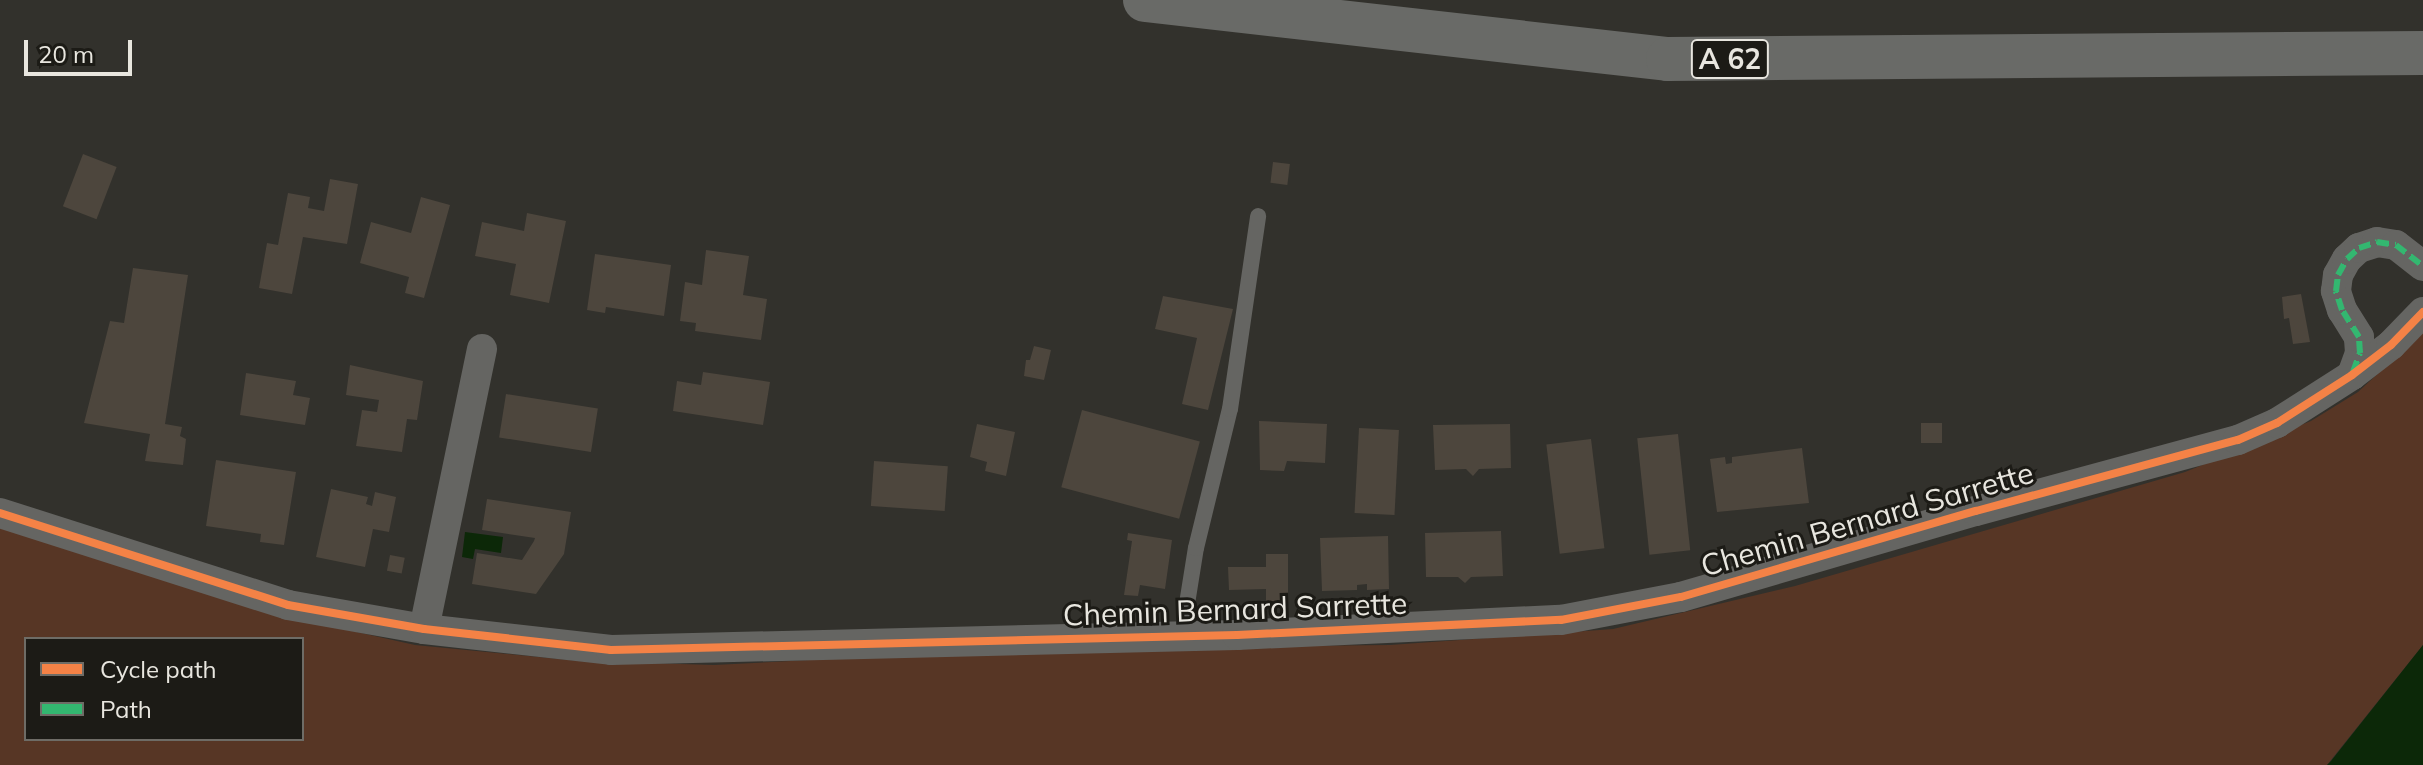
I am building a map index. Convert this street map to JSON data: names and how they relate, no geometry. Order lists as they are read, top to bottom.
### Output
{
  "streets": {
    "highway": ["A 62"],
    "street": ["Chemin Bernard Sarrette"]
  },
  "legend": ["Cycle path", "Path"],
  "scale_bar": "20 m"
}
